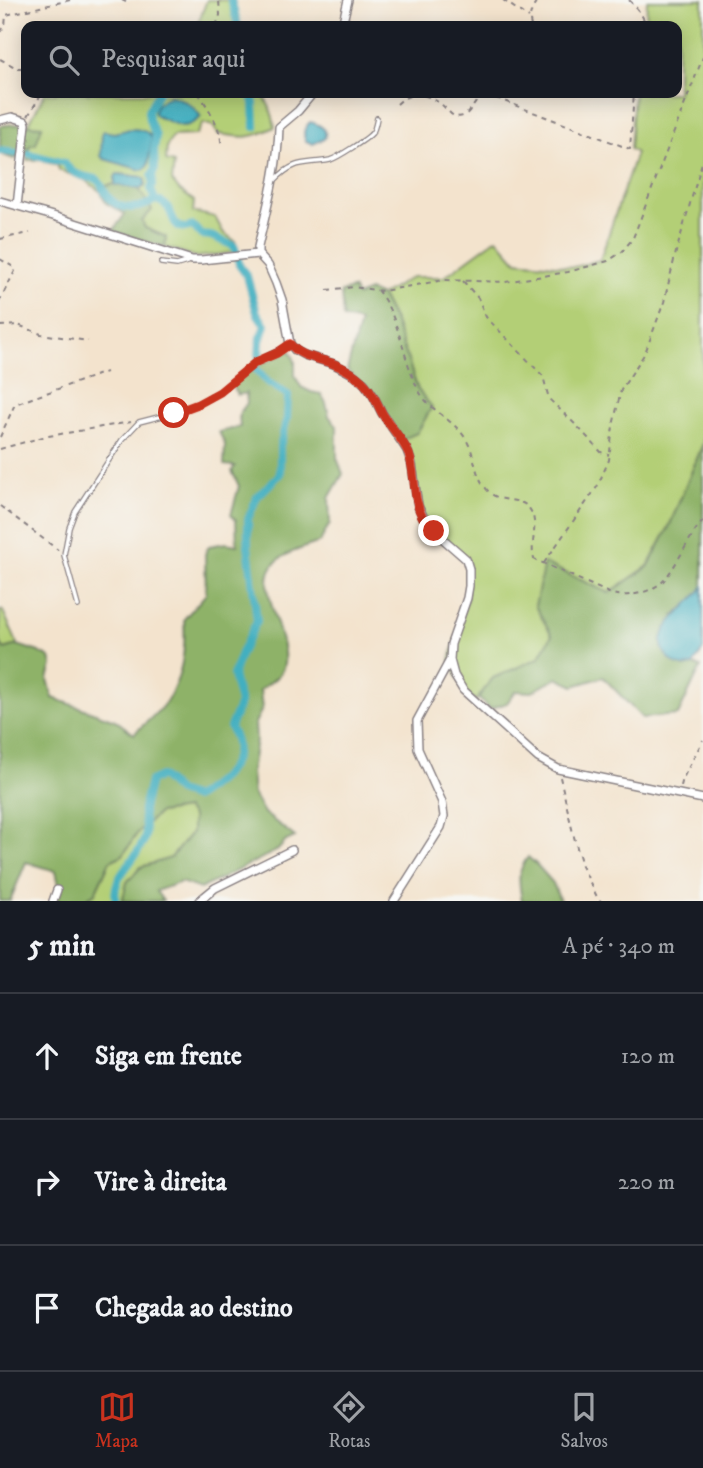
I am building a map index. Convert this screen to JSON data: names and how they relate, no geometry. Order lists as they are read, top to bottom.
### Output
{
  "page": {
    "search": "Pesquisar aqui",
    "heading": ["5 min", "A pé · 340 m"],
    "list": [
      ["Siga em frente", "120 m"],
      ["Vire à direita", "220 m"],
      "Chegada ao destino"
    ],
    "nav": ["Mapa", "Rotas", "Salvos"]
  }
}
